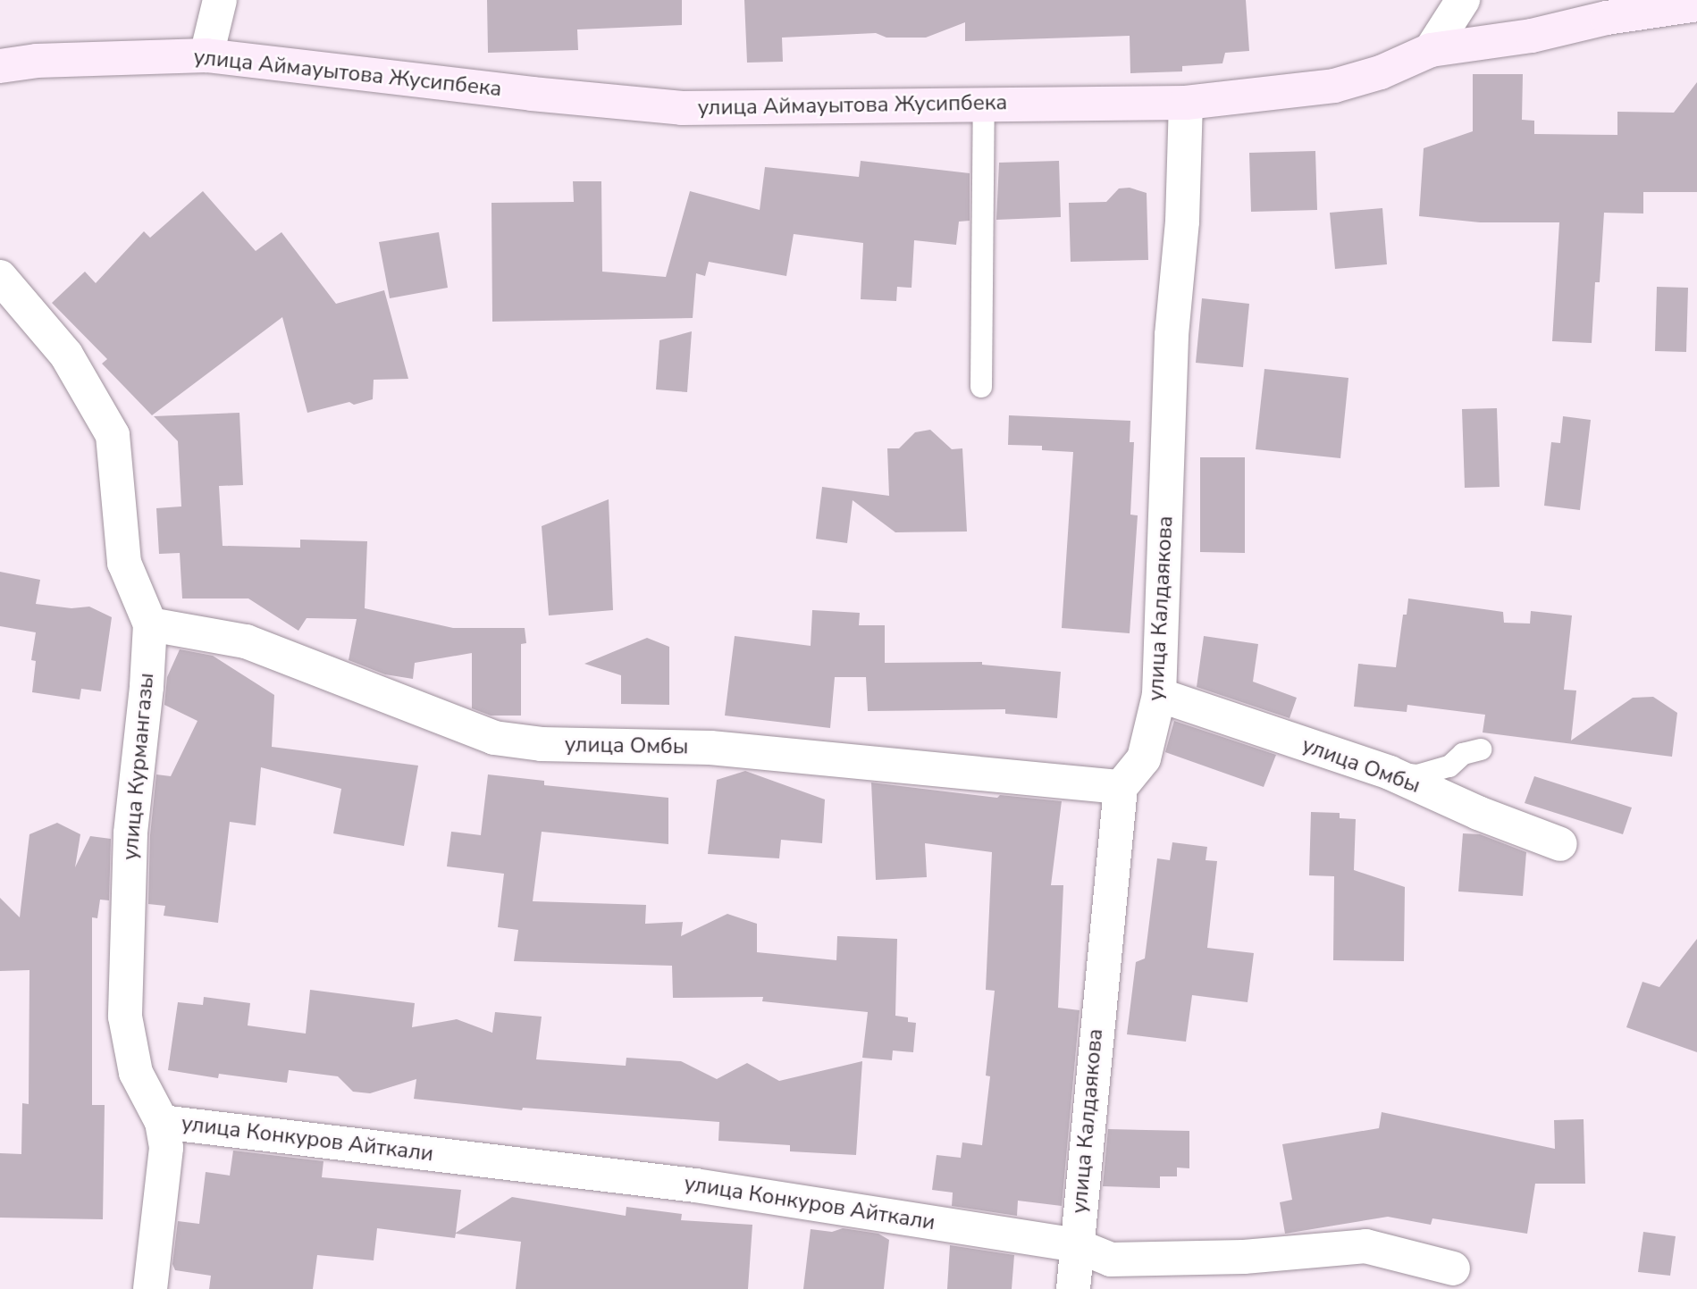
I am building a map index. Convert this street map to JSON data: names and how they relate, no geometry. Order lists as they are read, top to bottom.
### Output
{
  "streets": {
    "street": [
      "улица Аймауытова Жусипбека",
      "улица Калдаякова",
      "улица Омбы",
      "улица Курмангазы",
      "улица Конкуров Айткали"
    ]
  },
  "crossings": [
    ["улица Аймауытова Жусипбека", "улица Калдаякова"],
    ["улица Калдаякова", "улица Омбы"],
    ["улица Калдаякова", "улица Конкуров Айткали"],
    ["улица Омбы", "улица Курмангазы"],
    ["улица Курмангазы", "улица Конкуров Айткали"]
  ]
}
